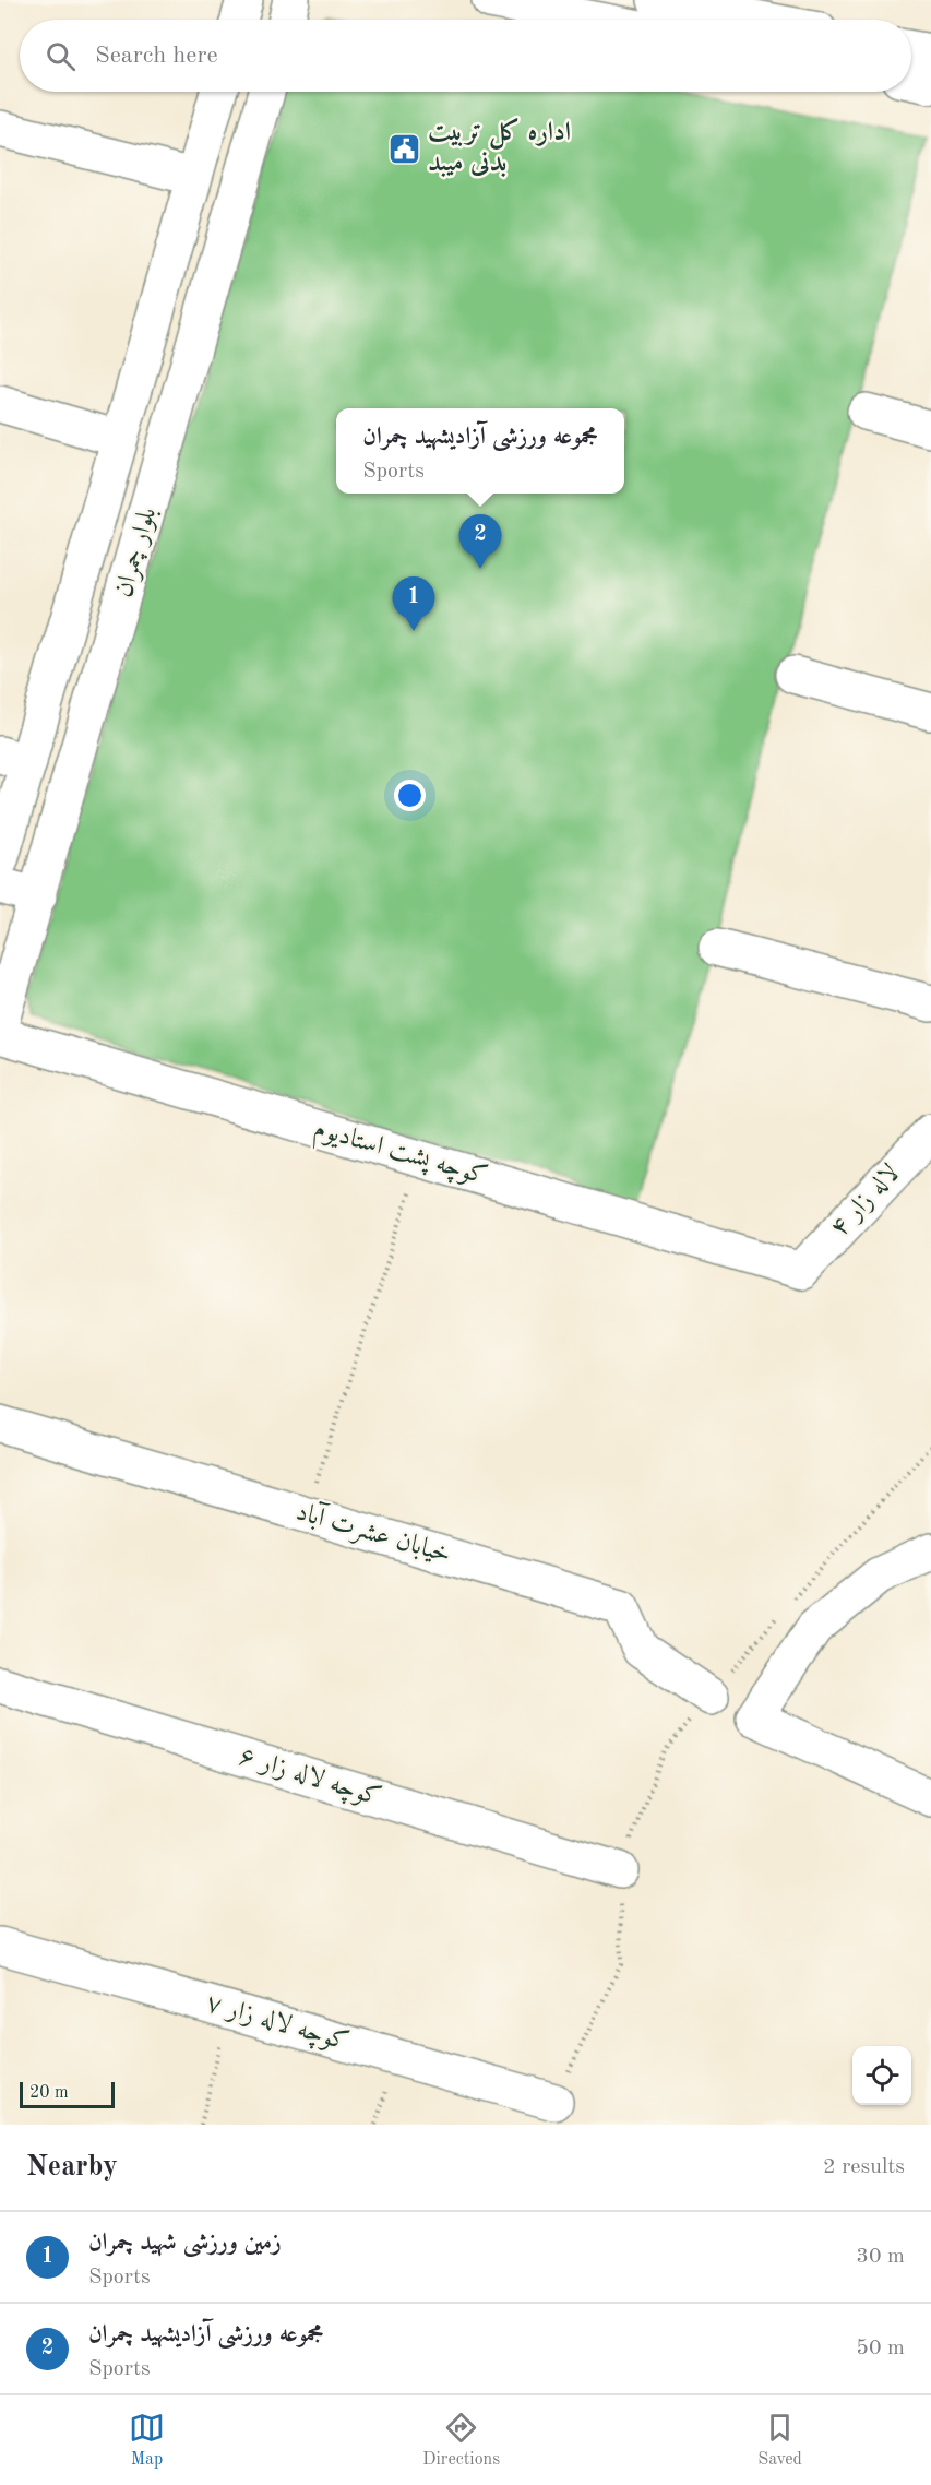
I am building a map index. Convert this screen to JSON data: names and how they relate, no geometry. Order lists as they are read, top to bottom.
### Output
{
  "streets": {
    "street": [
      "بلوار چمران",
      "کوچه پشت استادیوم",
      "لاله زار ۴",
      "خیابان عشرت آباد",
      "کوچه لاله زار ۶",
      "کوچه لاله زار ۷"
    ]
  },
  "crossings": [
    ["کوچه پشت استادیوم", "لاله زار ۴"]
  ],
  "places": {
    "public building": ["اداره کل تربیت بدنی میبد"]
  },
  "scale_bar": "20 m",
  "page": {
    "search": "Search here",
    "popup": ["مجموعه ورزشی آزادیشهید چمران", "Sports"],
    "pins": ["2", "1"],
    "scale": "20 m",
    "heading": ["Nearby", "2 results"],
    "list": [
      {
        "mark": "1",
        "name": "زمین ورزشی شهید چمران",
        "note": "Sports",
        "value": "30 m"
      },
      {
        "mark": "2",
        "name": "مجموعه ورزشی آزادیشهید چمران",
        "note": "Sports",
        "value": "50 m"
      }
    ],
    "nav": ["Map", "Directions", "Saved"]
  }
}
